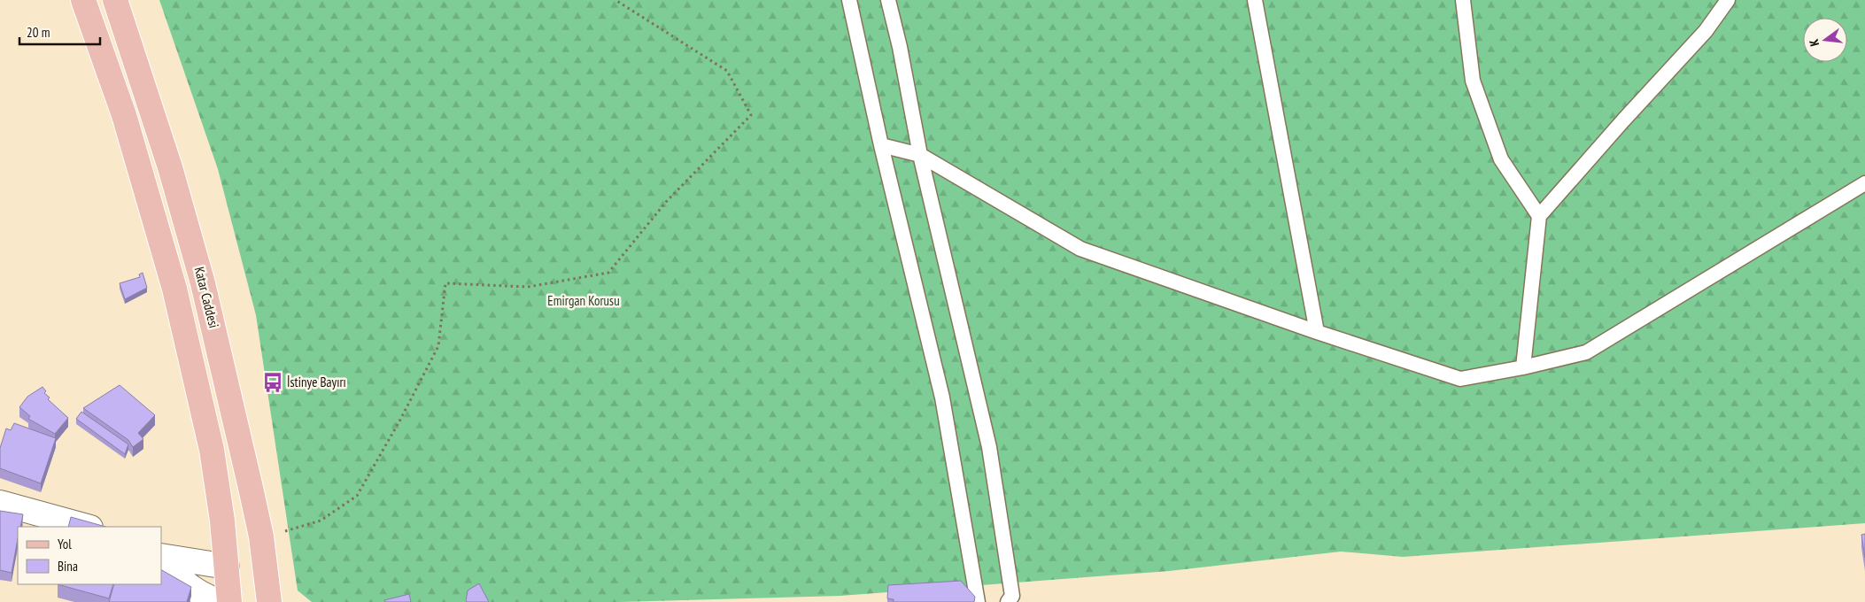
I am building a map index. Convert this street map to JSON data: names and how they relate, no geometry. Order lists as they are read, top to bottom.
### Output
{
  "streets": {
    "main road": ["Katar Caddesi"]
  },
  "parks": ["Emirgan Korusu"],
  "places": {
    "bus stop": ["İstinye Bayırı"]
  },
  "legend": ["Yol", "Bina"],
  "scale_bar": "20 m",
  "north": "left"
}
